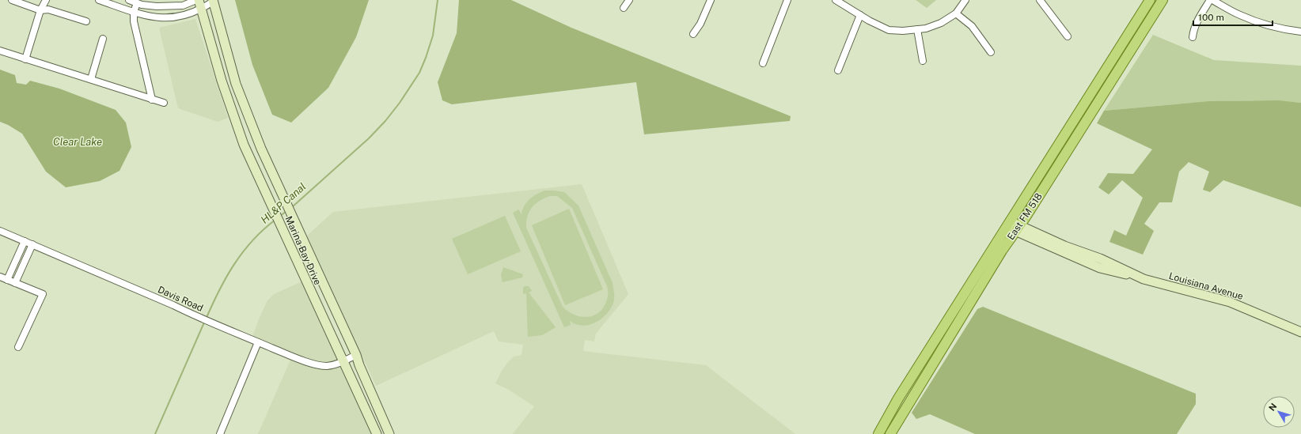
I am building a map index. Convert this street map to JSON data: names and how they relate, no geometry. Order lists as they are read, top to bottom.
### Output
{
  "streets": {
    "main road": ["East FM 518", "Marina Bay Drive", "Louisiana Avenue"],
    "street": ["Davis Road"]
  },
  "crossings": [
    ["East FM 518", "Louisiana Avenue"],
    ["Marina Bay Drive", "Davis Road"]
  ],
  "water": ["Clear Lake", "HL&P Canal"],
  "scale_bar": "100 m",
  "north": "top left"
}
